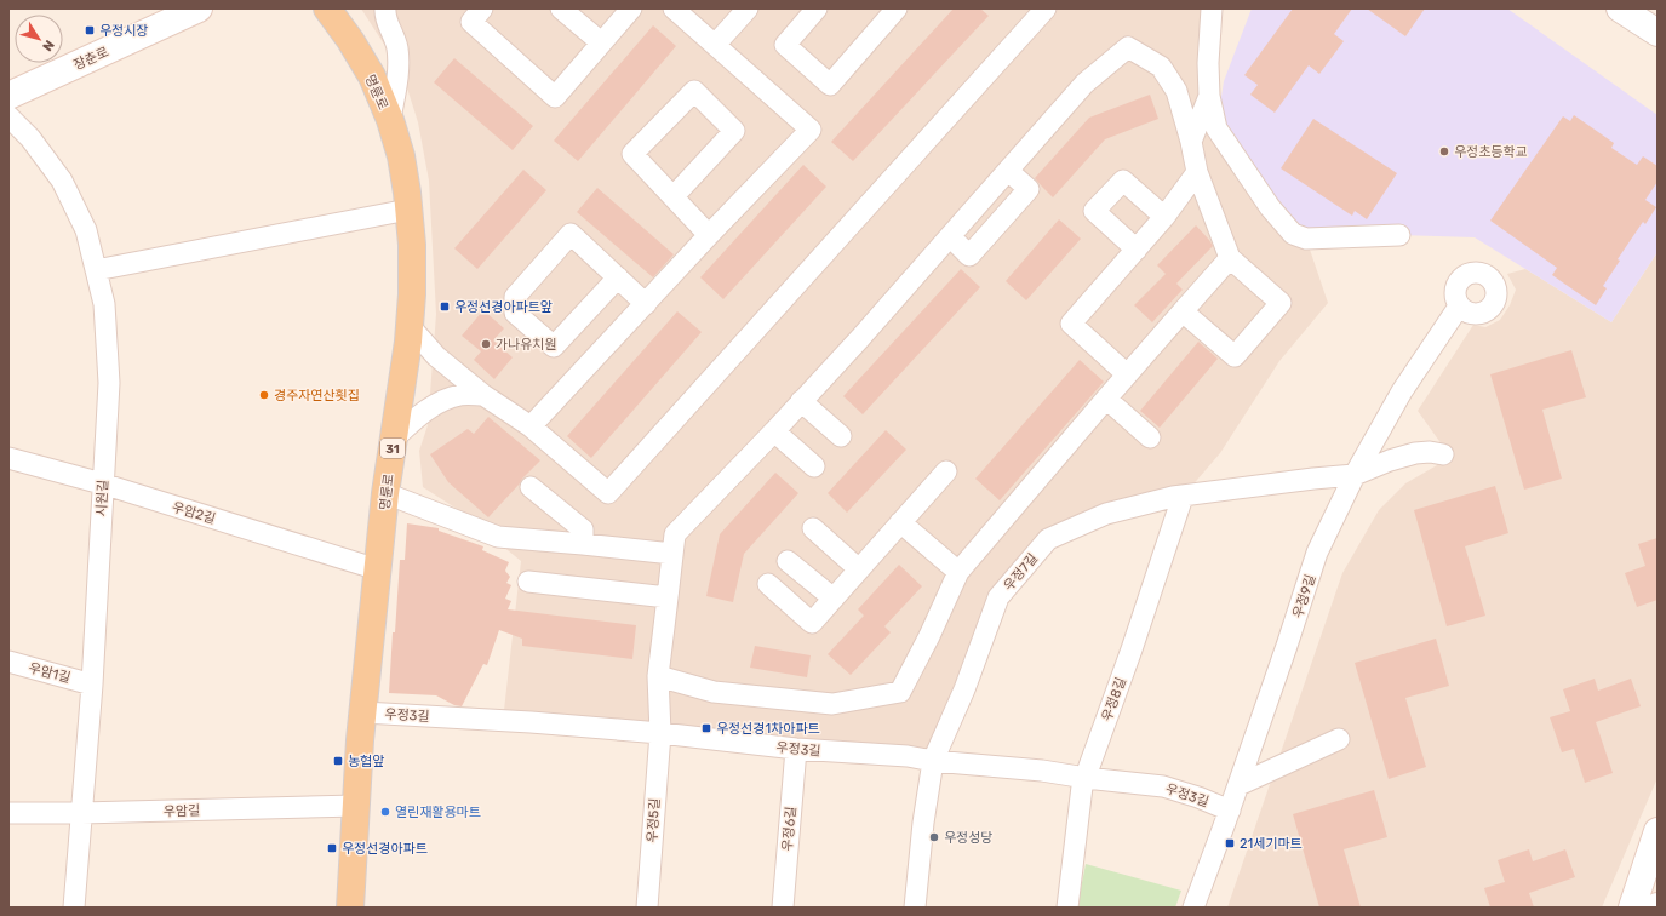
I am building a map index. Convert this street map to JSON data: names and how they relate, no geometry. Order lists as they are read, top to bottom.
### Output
{
  "streets": {
    "main road": ["장춘로", "명륜로", "31"],
    "street": [
      "시원길",
      "우암2길",
      "우정7길",
      "우정9길",
      "우암1길",
      "우정8길",
      "우정3길",
      "우암길",
      "우정5길",
      "우정6길"
    ]
  },
  "crossings": [
    ["명륜로", "우암2길"],
    ["명륜로", "우정3길"],
    ["명륜로", "우암길"],
    ["시원길", "우암2길"],
    ["시원길", "우암1길"],
    ["시원길", "우암길"],
    ["우정7길", "우정9길"],
    ["우정7길", "우정8길"],
    ["우정7길", "우정3길"],
    ["우정9길", "우정3길"],
    ["우정8길", "우정3길"],
    ["우정3길", "우정5길"],
    ["우정3길", "우정6길"]
  ],
  "places": {
    "transit": [
      "우정시장",
      "우정선경아파트앞",
      "우정선경1차아파트",
      "농협앞",
      "21세기마트",
      "우정선경아파트"
    ],
    "other": [
      "우정초등학교",
      "가나유치원",
      "경주자연산횟집",
      "열린재활용마트",
      "우정성당"
    ]
  },
  "north": "bottom right"
}
